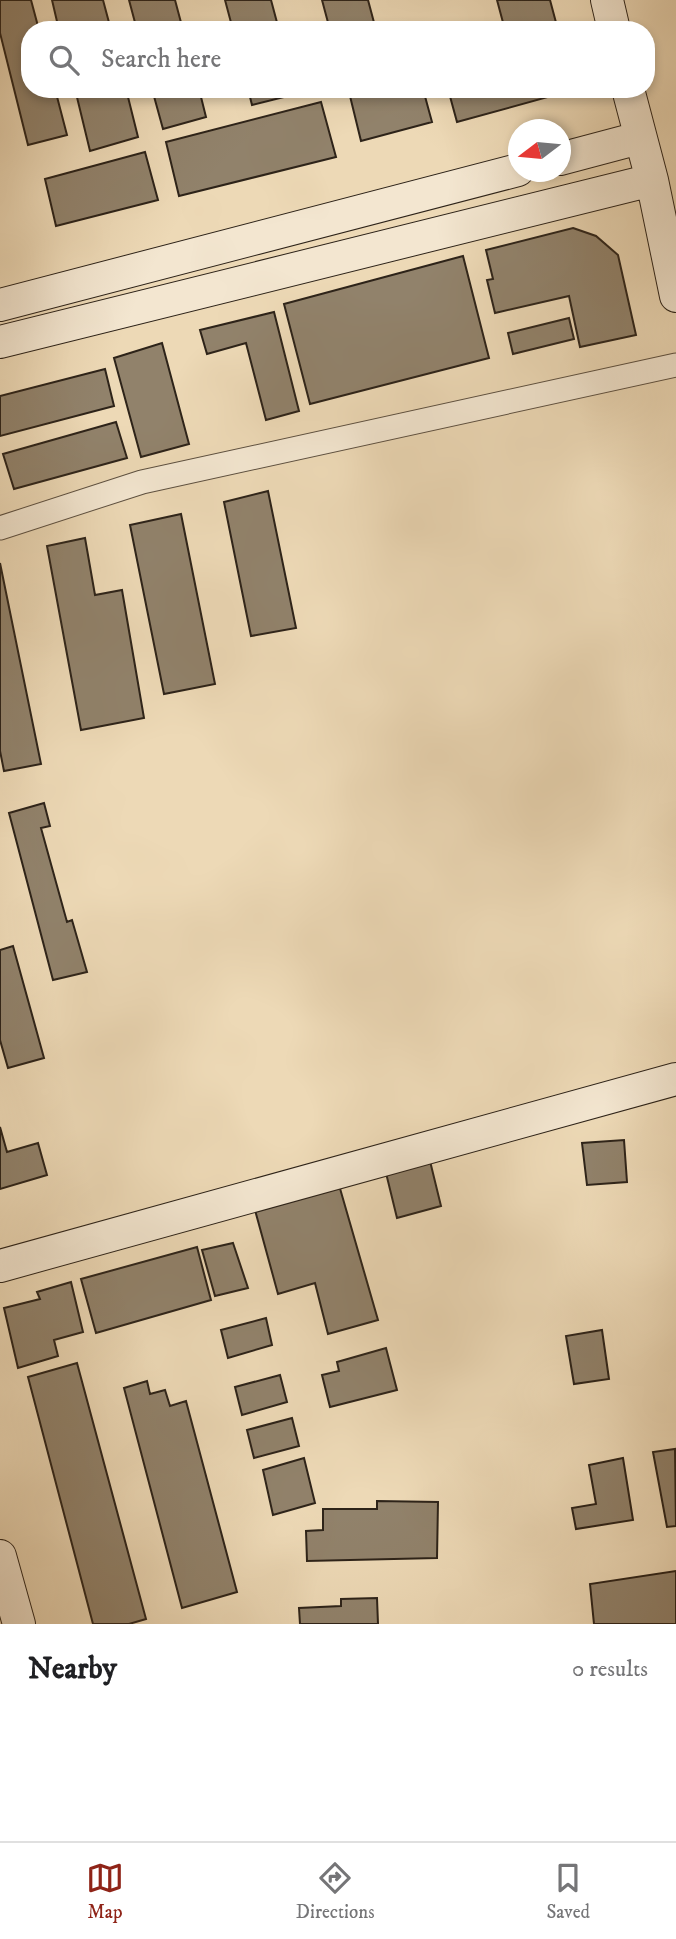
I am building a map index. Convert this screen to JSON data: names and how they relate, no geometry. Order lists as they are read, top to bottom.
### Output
{
  "north": "left",
  "page": {
    "search": "Search here",
    "heading": ["Nearby", "0 results"],
    "nav": ["Map", "Directions", "Saved"]
  }
}
